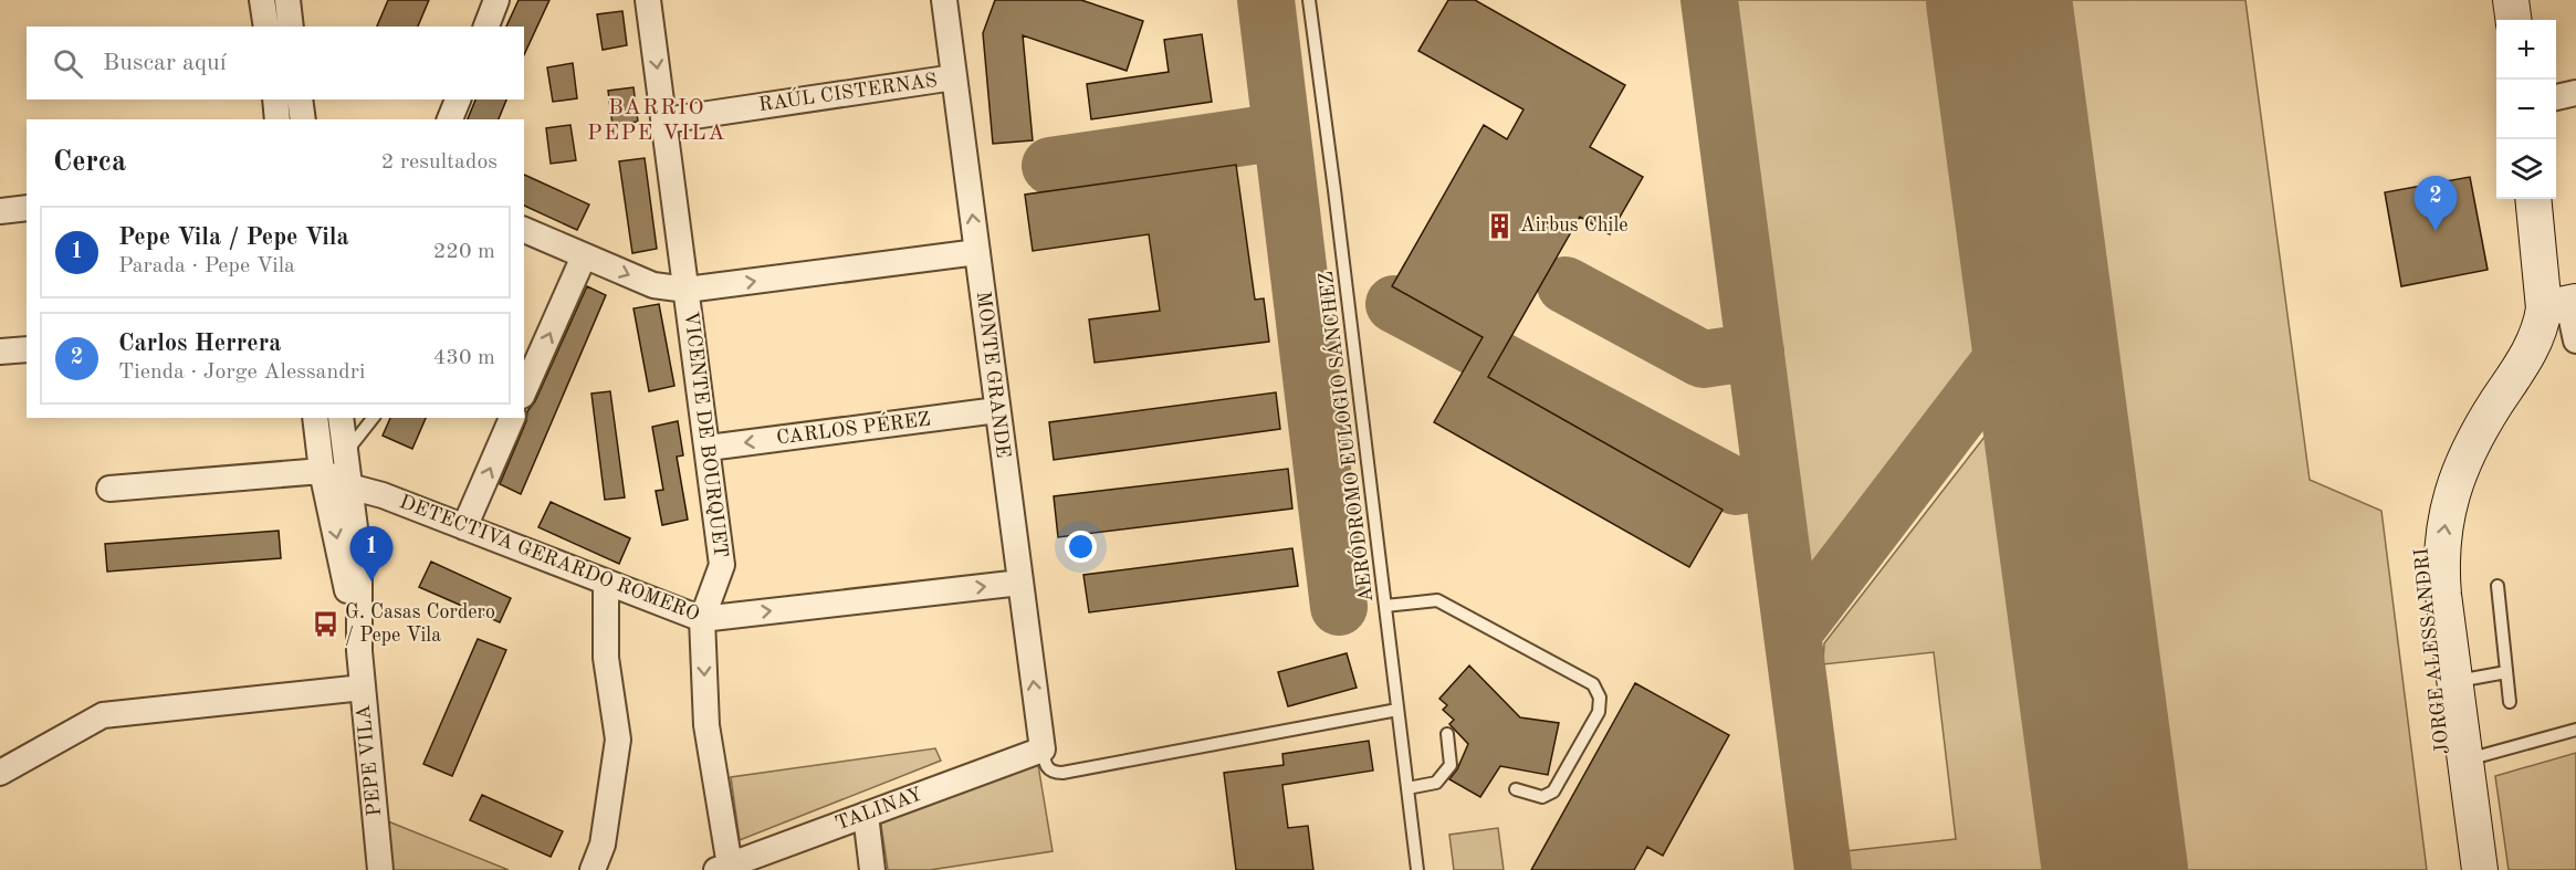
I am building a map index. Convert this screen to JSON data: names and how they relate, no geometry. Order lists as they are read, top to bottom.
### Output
{
  "streets": {
    "main road": ["JORGE ALESSANDRI"],
    "street": [
      "RAÚL CISTERNAS",
      "MONTE GRANDE",
      "CARLOS PÉREZ",
      "VICENTE DE BOURQUET",
      "DETECTIVA GERARDO ROMERO",
      "PEPE VILA",
      "TALINAY"
    ],
    "lane": ["AERÓDROMO EULOGIO SÁNCHEZ"]
  },
  "crossings": [
    ["RAÚL CISTERNAS", "MONTE GRANDE"],
    ["RAÚL CISTERNAS", "VICENTE DE BOURQUET"],
    ["MONTE GRANDE", "CARLOS PÉREZ"],
    ["MONTE GRANDE", "DETECTIVA GERARDO ROMERO"],
    ["MONTE GRANDE", "TALINAY"],
    ["CARLOS PÉREZ", "VICENTE DE BOURQUET"],
    ["VICENTE DE BOURQUET", "DETECTIVA GERARDO ROMERO"],
    ["VICENTE DE BOURQUET", "TALINAY"],
    ["DETECTIVA GERARDO ROMERO", "PEPE VILA"]
  ],
  "one_way": ["MONTE GRANDE", "DETECTIVA GERARDO ROMERO"],
  "districts": ["BARRIO PEPE VILA"],
  "places": {
    "building": ["Airbus Chile"],
    "bus stop": ["G. Casas Cordero / Pepe Vila"]
  },
  "page": {
    "map_buttons": ["+", "−"],
    "search": "Buscar aquí",
    "heading": ["Cerca", "2 resultados"],
    "pins": ["2", "1"],
    "list": [
      {
        "mark": "1",
        "name": "Pepe Vila / Pepe Vila",
        "note": "Parada · Pepe Vila",
        "value": "220 m"
      },
      {
        "mark": "2",
        "name": "Carlos Herrera",
        "note": "Tienda · Jorge Alessandri",
        "value": "430 m"
      }
    ]
  }
}
